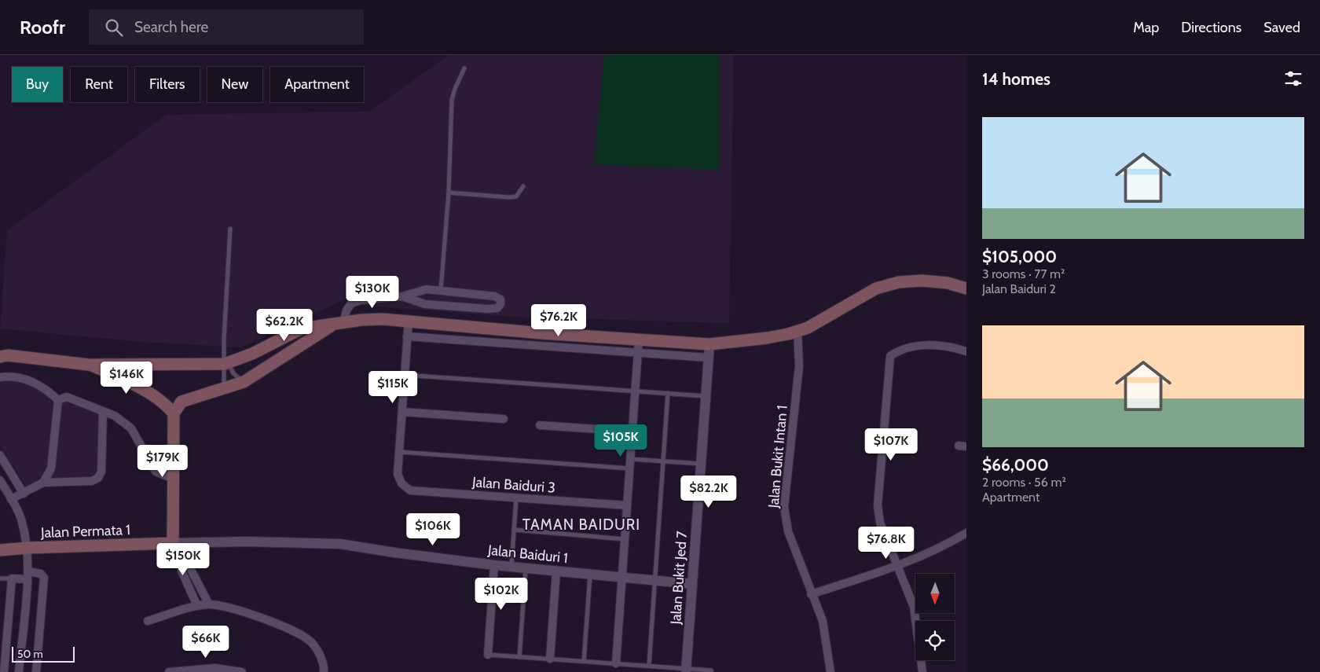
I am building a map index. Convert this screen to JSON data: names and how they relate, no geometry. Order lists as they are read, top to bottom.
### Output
{
  "streets": {
    "main road": ["Jalan Permata 1"],
    "street": [
      "Jalan Bukit Intan 1",
      "Jalan Baiduri 3",
      "Jalan Baiduri 1",
      "Jalan Bukit Jed 7"
    ]
  },
  "crossings": [
    ["Jalan Permata 1", "Jalan Baiduri 1"],
    ["Jalan Baiduri 1", "Jalan Bukit Jed 7"]
  ],
  "districts": ["TAMAN BAIDURI"],
  "scale_bar": "50 m",
  "north": "bottom",
  "page": {
    "header": "Roofr",
    "search": "Search here",
    "nav": ["Map", "Directions", "Saved"],
    "heading": "14 homes",
    "chip": [
      "Buy",
      "Rent",
      "Filters",
      "New",
      "Apartment"
    ],
    "list": [
      {
        "name": "$105,000",
        "note": "3 rooms · 77 m² · Jalan Baiduri 2"
      },
      {
        "name": "$66,000",
        "note": "2 rooms · 56 m² · Apartment"
      }
    ],
    "price": [
      "$130K",
      "$76.2K",
      "$62.2K",
      "$146K",
      "$115K",
      "$105K",
      "$107K",
      "$179K",
      "$82.2K",
      "$106K",
      "$76.8K",
      "$150K",
      "$102K",
      "$66K"
    ],
    "scale": "50 m"
  }
}
